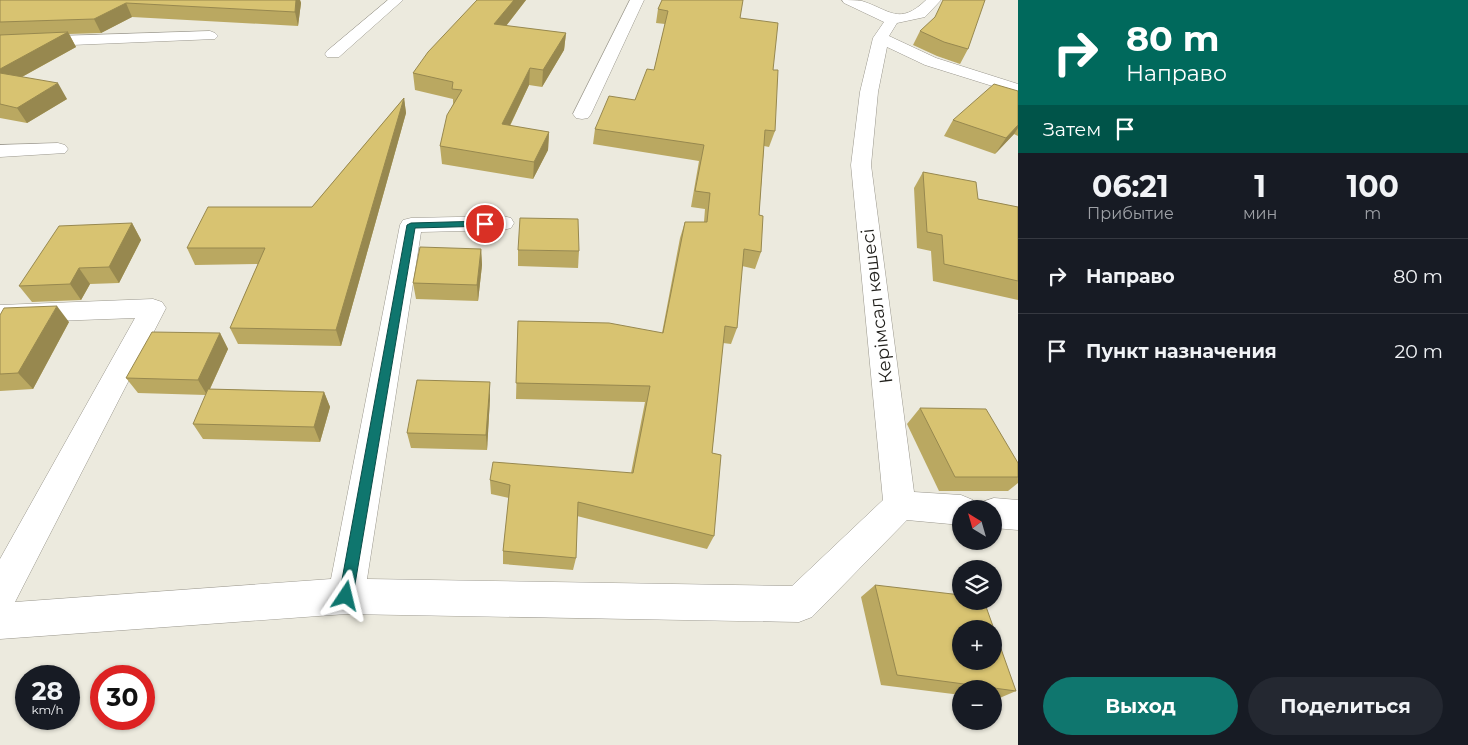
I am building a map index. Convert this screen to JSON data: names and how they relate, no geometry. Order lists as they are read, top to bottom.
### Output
{
  "streets": {
    "street": ["Керімсал көшесі"]
  },
  "north": "top left",
  "page": {
    "turn": ["80 m", "Направо"],
    "then": "Затем",
    "eta": [
      "06:21",
      "Прибытие",
      "1",
      "мин",
      "100",
      "m"
    ],
    "list": [
      {
        "name": "Направо",
        "value": "80 m"
      },
      {
        "name": "Пункт назначения",
        "value": "20 m"
      }
    ],
    "map_buttons": ["+", "−"],
    "speed": "28 km/h",
    "limit": "30",
    "buttons": ["Выход", "Поделиться"]
  }
}
